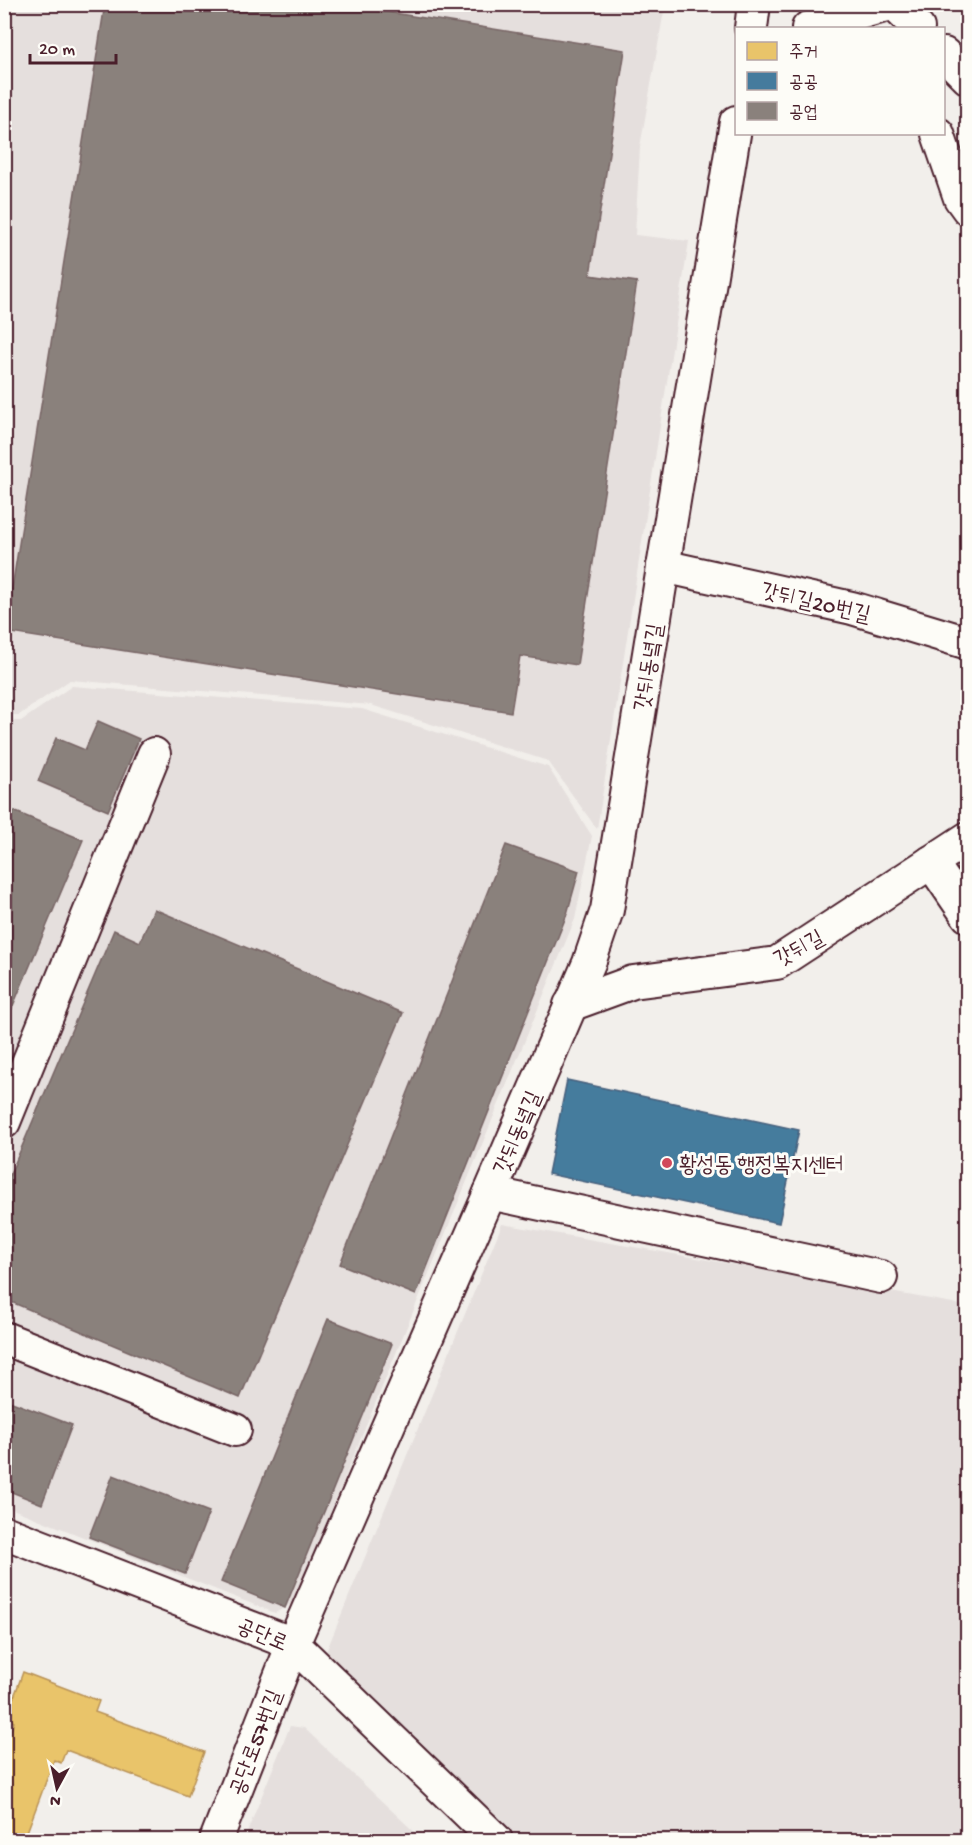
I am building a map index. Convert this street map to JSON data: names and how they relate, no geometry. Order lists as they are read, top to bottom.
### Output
{
  "streets": {
    "street": [
      "갓뒤길20번길",
      "갓뒤동녘길",
      "갓뒤길",
      "공단로",
      "공단로57번길"
    ]
  },
  "crossings": [
    ["갓뒤길20번길", "갓뒤동녘길"],
    ["갓뒤동녘길", "갓뒤길"],
    ["갓뒤동녘길", "공단로"],
    ["갓뒤동녘길", "공단로57번길"],
    ["공단로", "공단로57번길"]
  ],
  "places": ["황성동 행정복지센터"],
  "legend": ["주거", "공공", "공업"],
  "scale_bar": "20 m",
  "north": "bottom"
}
